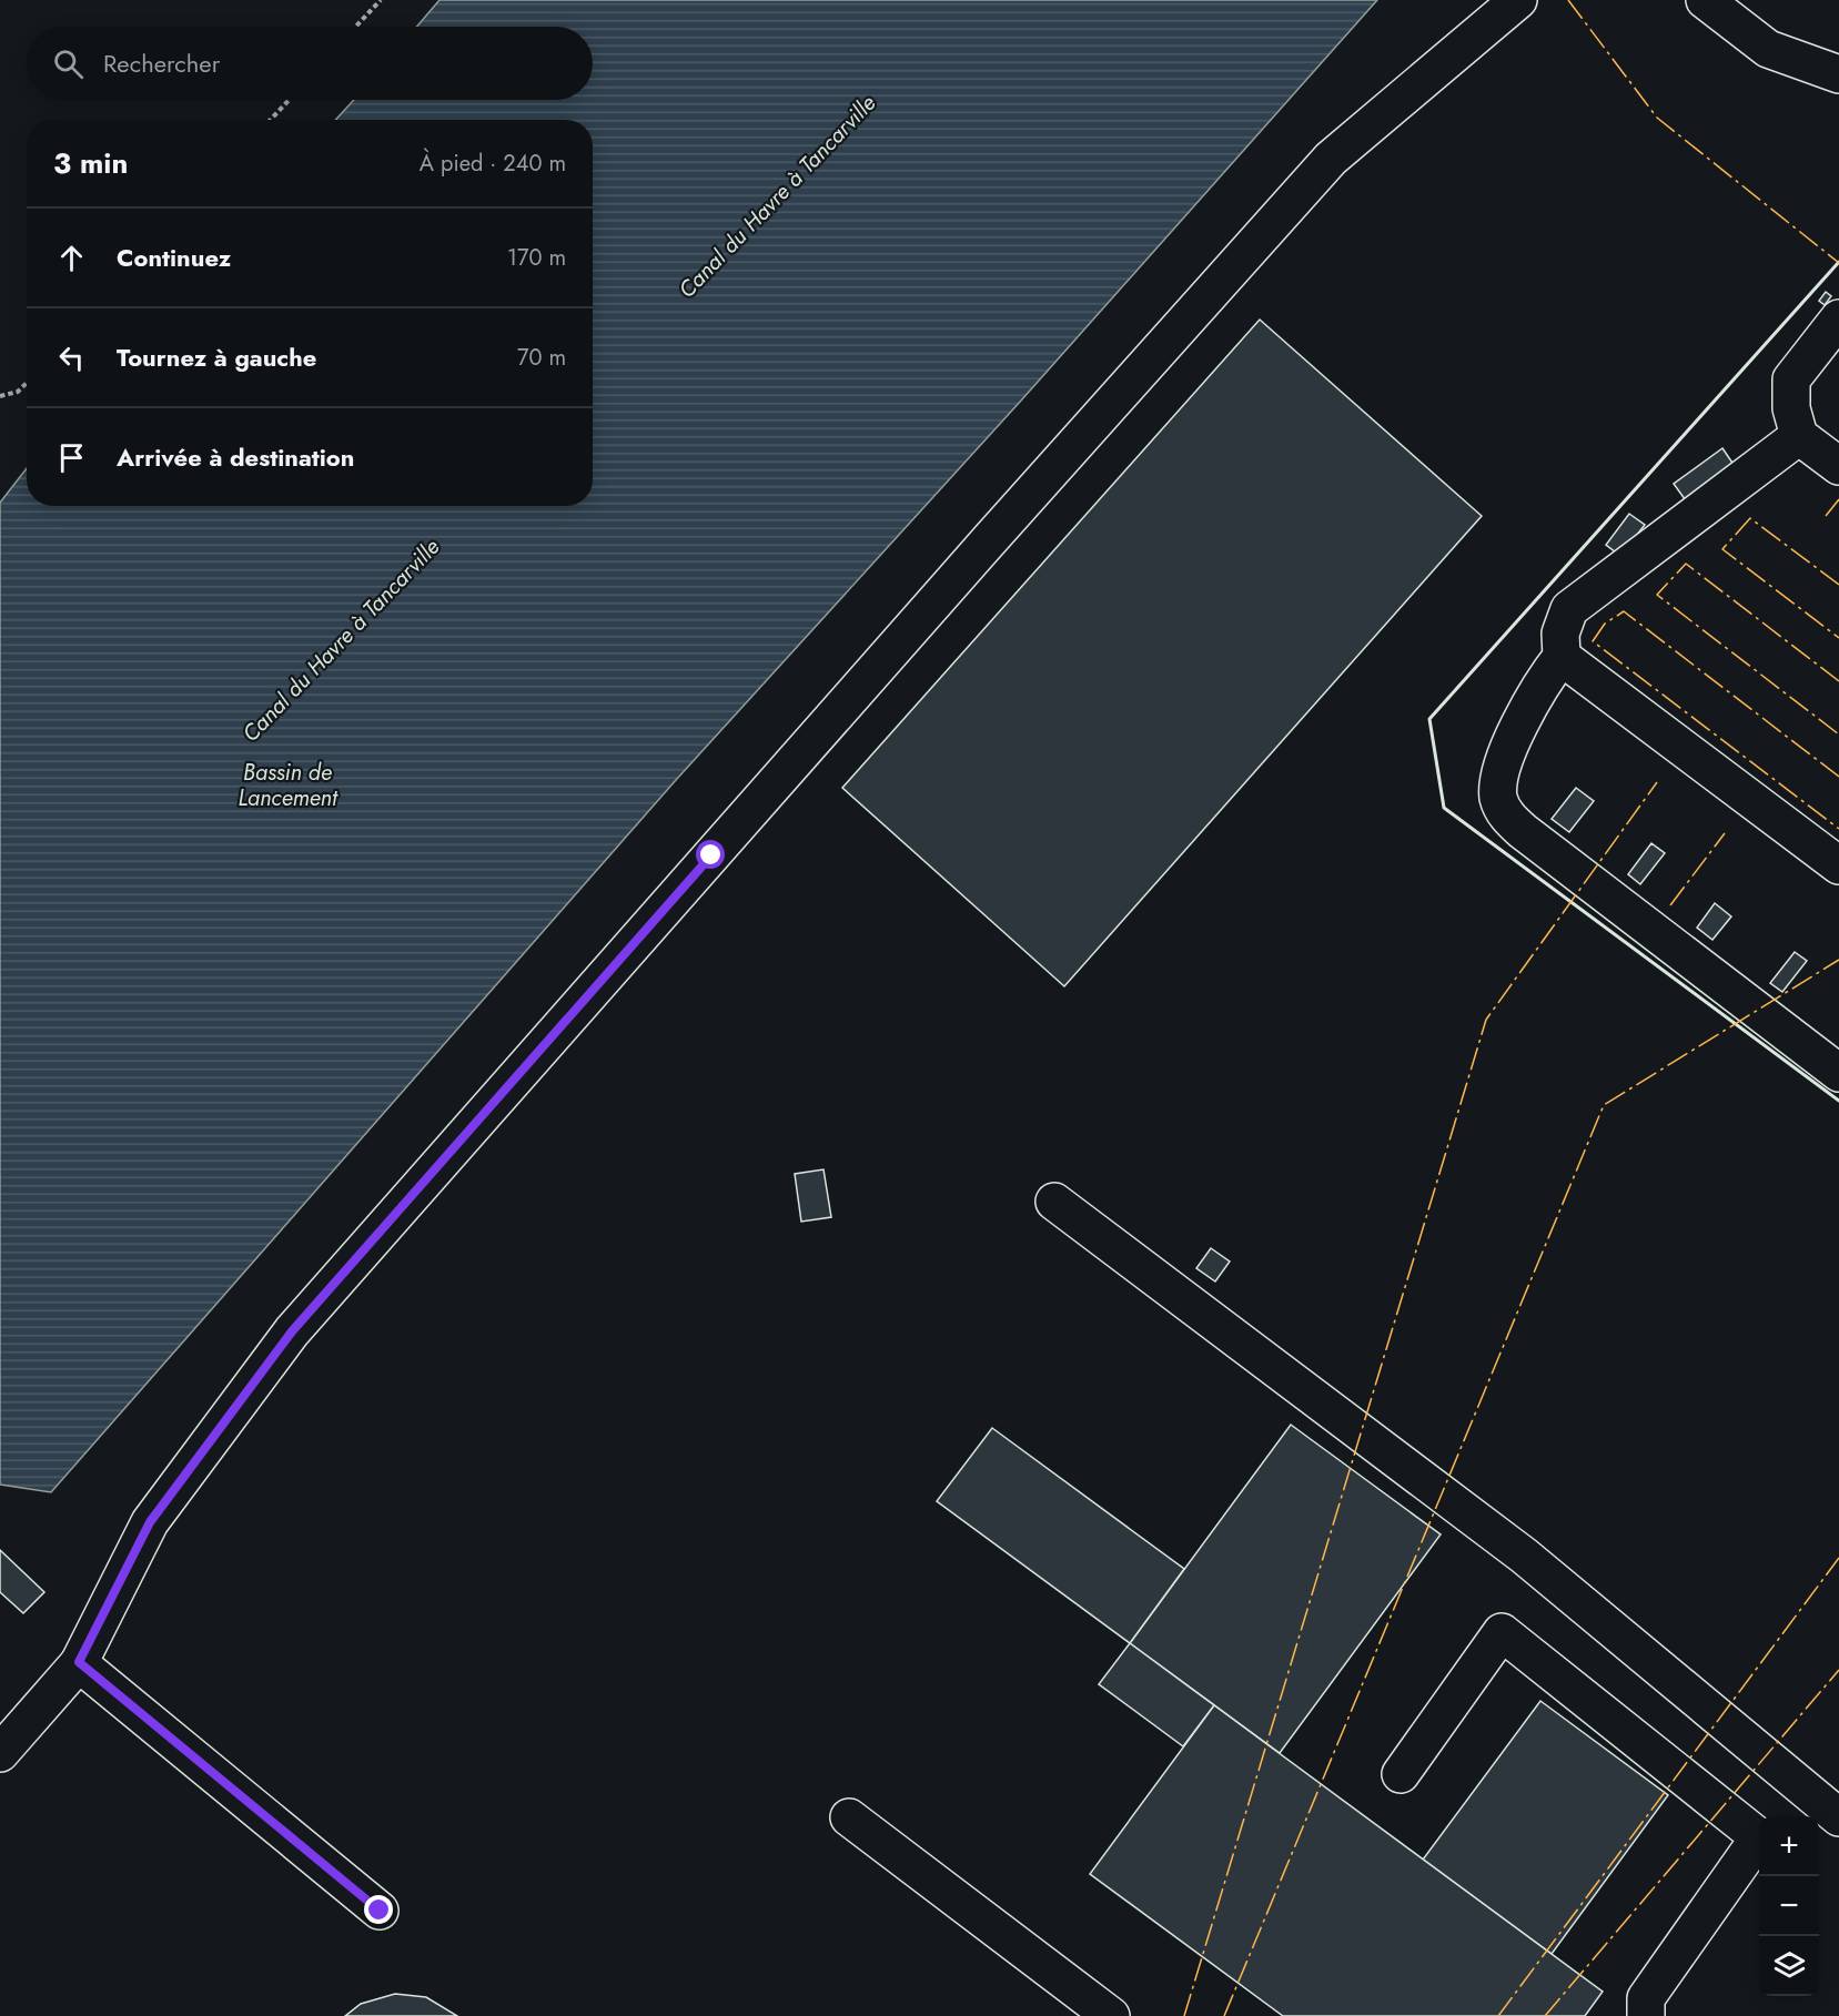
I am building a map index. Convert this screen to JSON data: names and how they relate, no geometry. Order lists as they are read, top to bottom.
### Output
{
  "water": ["Canal du Havre à Tancarville", "Bassin de Lancement"],
  "page": {
    "search": "Rechercher",
    "heading": ["3 min", "À pied · 240 m"],
    "list": [
      ["Continuez", "170 m"],
      ["Tournez à gauche", "70 m"],
      "Arrivée à destination"
    ],
    "map_buttons": ["+", "−"]
  }
}
